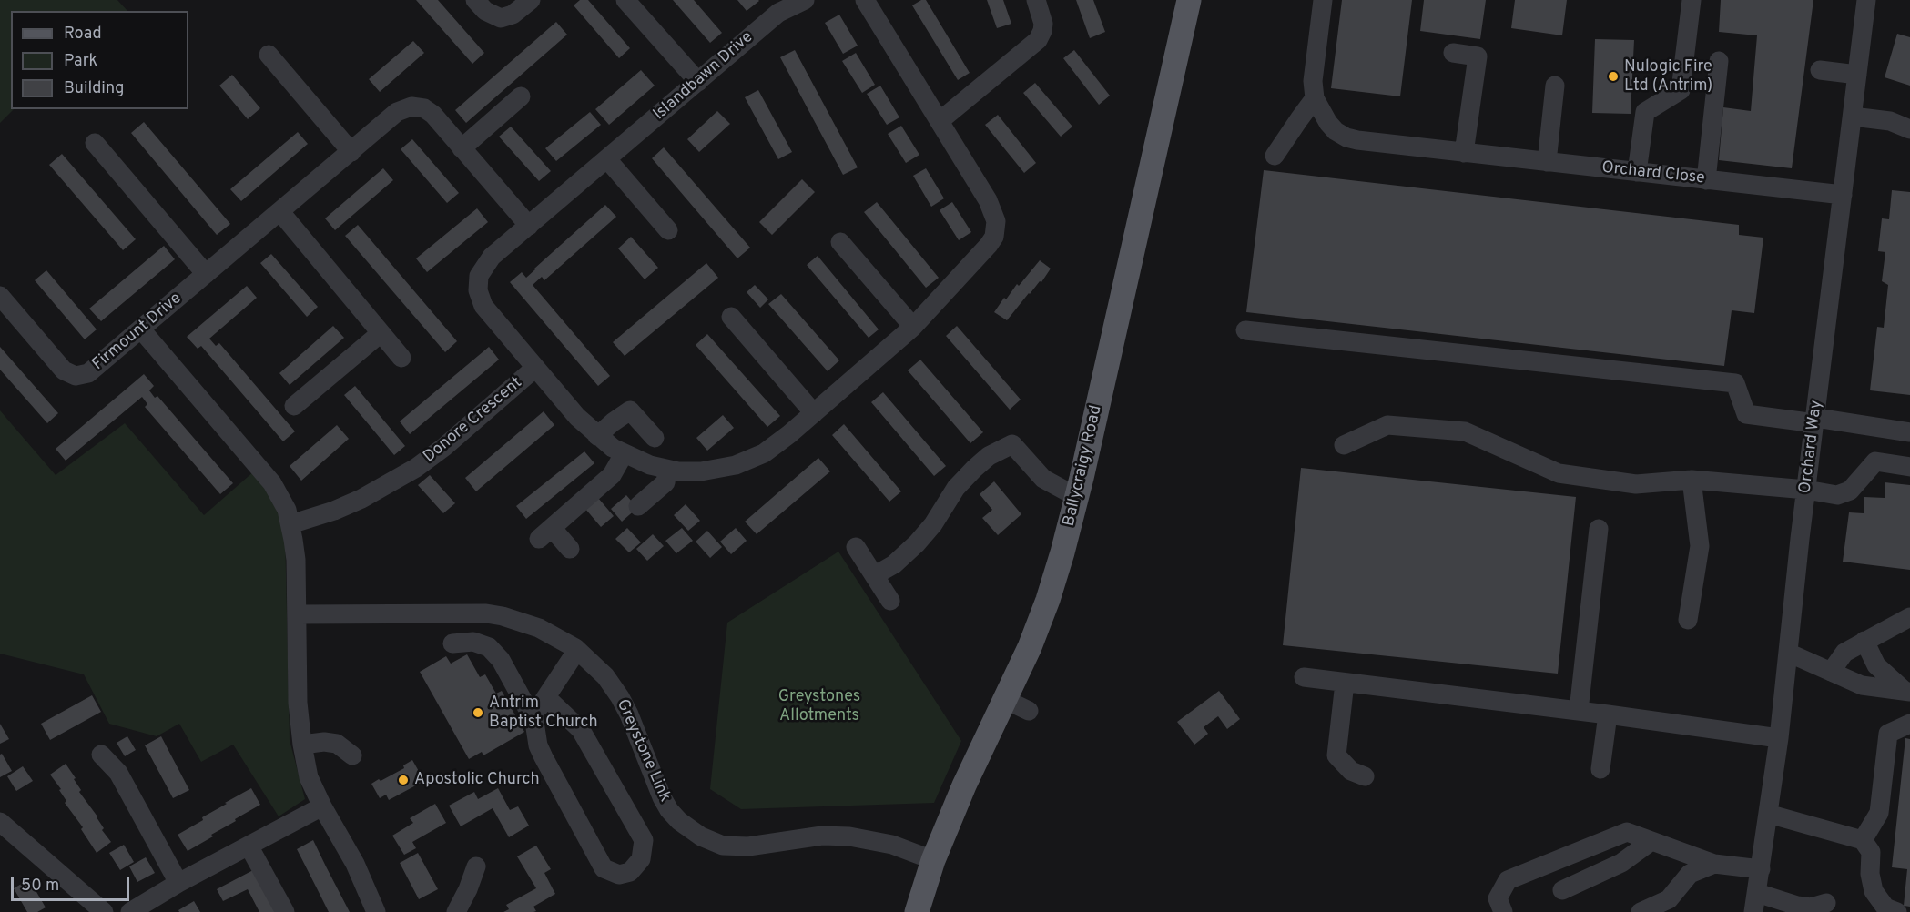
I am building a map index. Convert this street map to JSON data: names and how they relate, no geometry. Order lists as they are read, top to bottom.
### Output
{
  "streets": {
    "main road": ["Ballycraigy Road"],
    "street": [
      "Islandbawn Drive",
      "Orchard Close",
      "Firmount Drive",
      "Donore Crescent",
      "Orchard Way",
      "Greystone Link"
    ]
  },
  "crossings": [
    ["Islandbawn Drive", "Firmount Drive"],
    ["Islandbawn Drive", "Donore Crescent"],
    ["Orchard Close", "Orchard Way"],
    ["Ballycraigy Road", "Greystone Link"]
  ],
  "parks": ["Greystones Allotments"],
  "places": ["Nulogic Fire Ltd (Antrim)", "Antrim Baptist Church", "Apostolic Church"],
  "legend": ["Road", "Park", "Building"],
  "scale_bar": "50 m"
}
